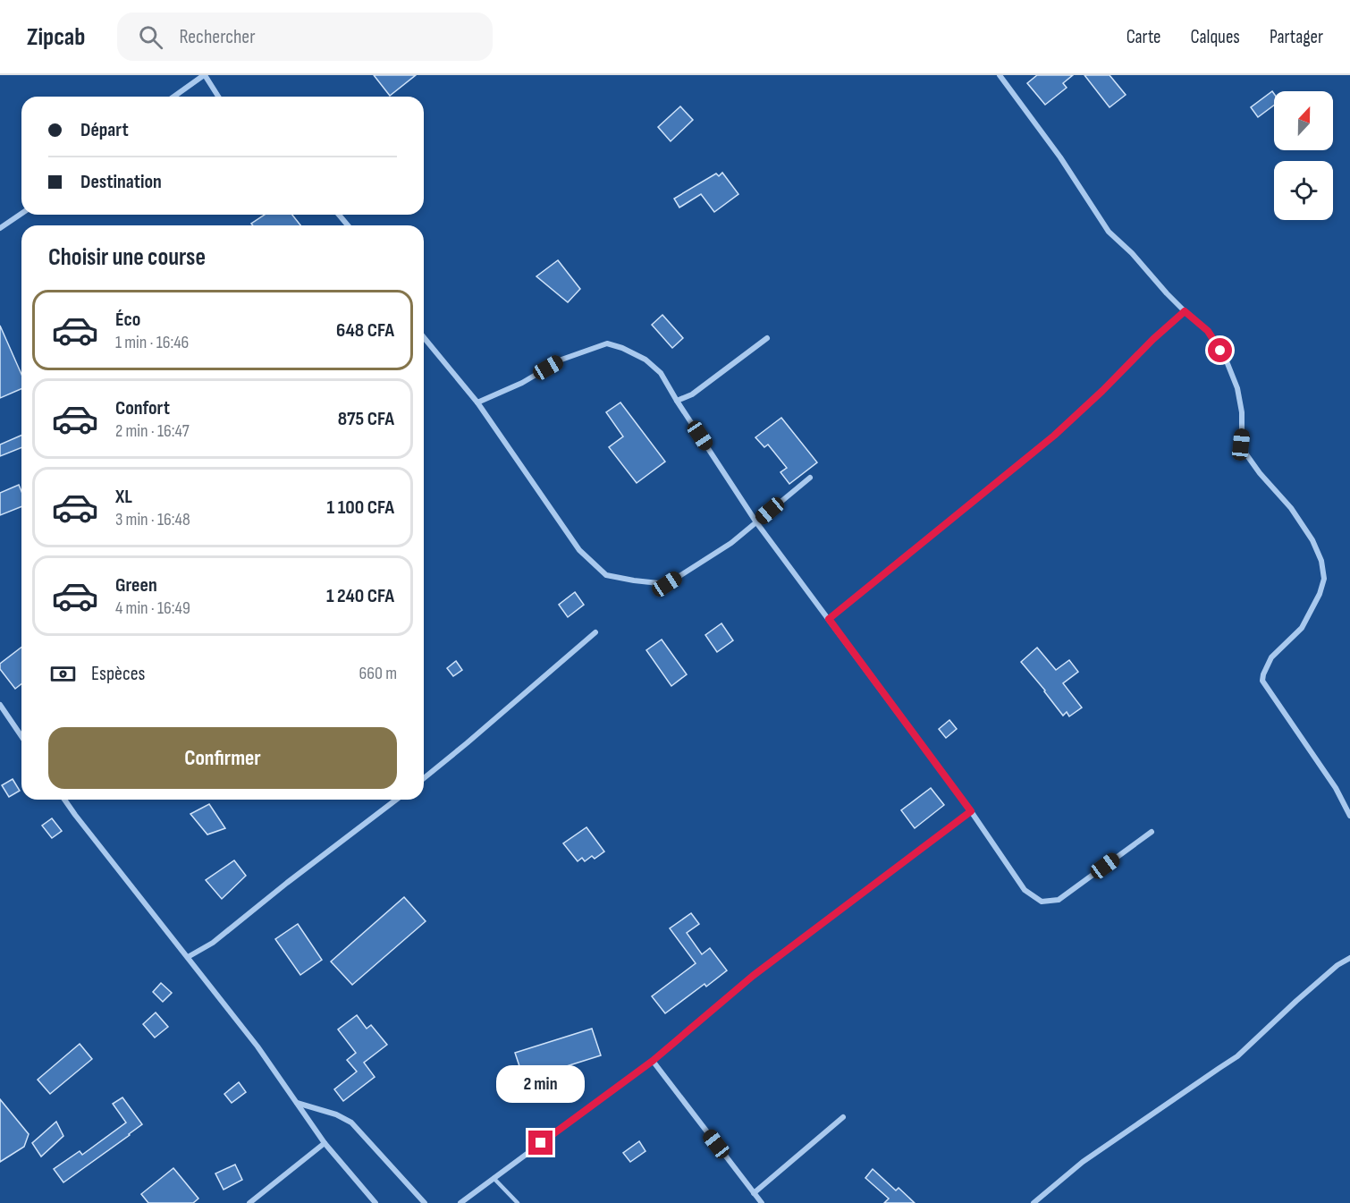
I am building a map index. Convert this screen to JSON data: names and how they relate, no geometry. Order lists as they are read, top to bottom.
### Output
{
  "north": "top",
  "page": {
    "header": "Zipcab",
    "search": "Rechercher",
    "nav": ["Carte", "Calques", "Partager"],
    "banner": ["Départ", "Destination"],
    "heading": "Choisir une course",
    "list": [
      {
        "name": "Éco",
        "note": "1 min · 16:46",
        "value": "648 CFA"
      },
      {
        "name": "Confort",
        "note": "2 min · 16:47",
        "value": "875 CFA"
      },
      {
        "name": "XL",
        "note": "3 min · 16:48",
        "value": "1 100 CFA"
      },
      {
        "name": "Green",
        "note": "4 min · 16:49",
        "value": "1 240 CFA"
      }
    ],
    "pay": ["Espèces", "660 m"],
    "buttons": "Confirmer",
    "bubble": "2 min"
  }
}
